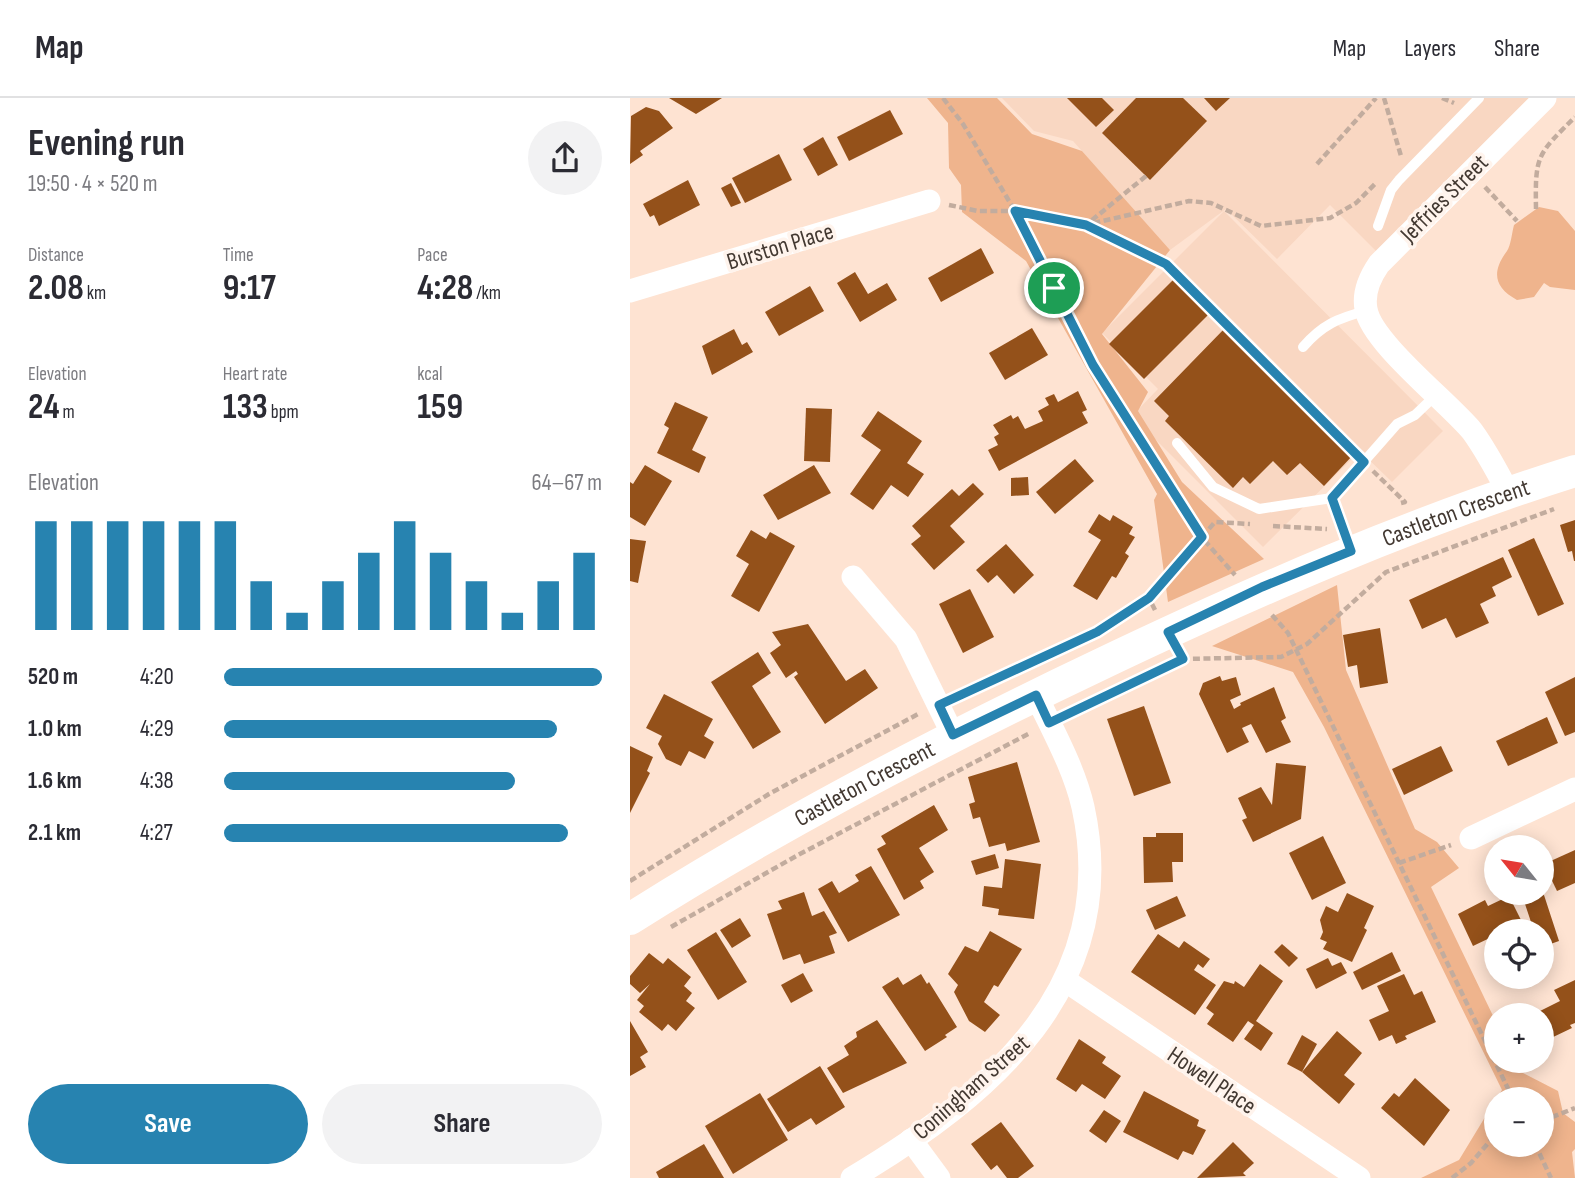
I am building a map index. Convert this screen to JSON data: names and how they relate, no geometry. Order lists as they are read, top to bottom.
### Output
{
  "streets": {
    "street": [
      "Jeffries Street",
      "Burston Place",
      "Castleton Crescent",
      "Howell Place",
      "Coningham Street"
    ]
  },
  "crossings": [
    ["Castleton Crescent", "Coningham Street"],
    ["Howell Place", "Coningham Street"]
  ],
  "north": "top left",
  "page": {
    "header": "Map",
    "nav": ["Map", "Layers", "Share"],
    "heading": ["Evening run", "19:50 · 4 × 520 m"],
    "stats": [
      ["Distance", "2.08 km"],
      ["Time", "9:17"],
      ["Pace", "4:28 /km"],
      ["Elevation", "24 m"],
      ["Heart rate", "133 bpm"],
      ["kcal", "159"]
    ],
    "chart": ["Elevation", "64–67 m"],
    "list": [
      {
        "name": "520 m",
        "note": "4:20"
      },
      {
        "name": "1.0 km",
        "note": "4:29"
      },
      {
        "name": "1.6 km",
        "note": "4:38"
      },
      {
        "name": "2.1 km",
        "note": "4:27"
      }
    ],
    "map_buttons": ["+", "−"],
    "buttons": ["Save", "Share"]
  }
}
